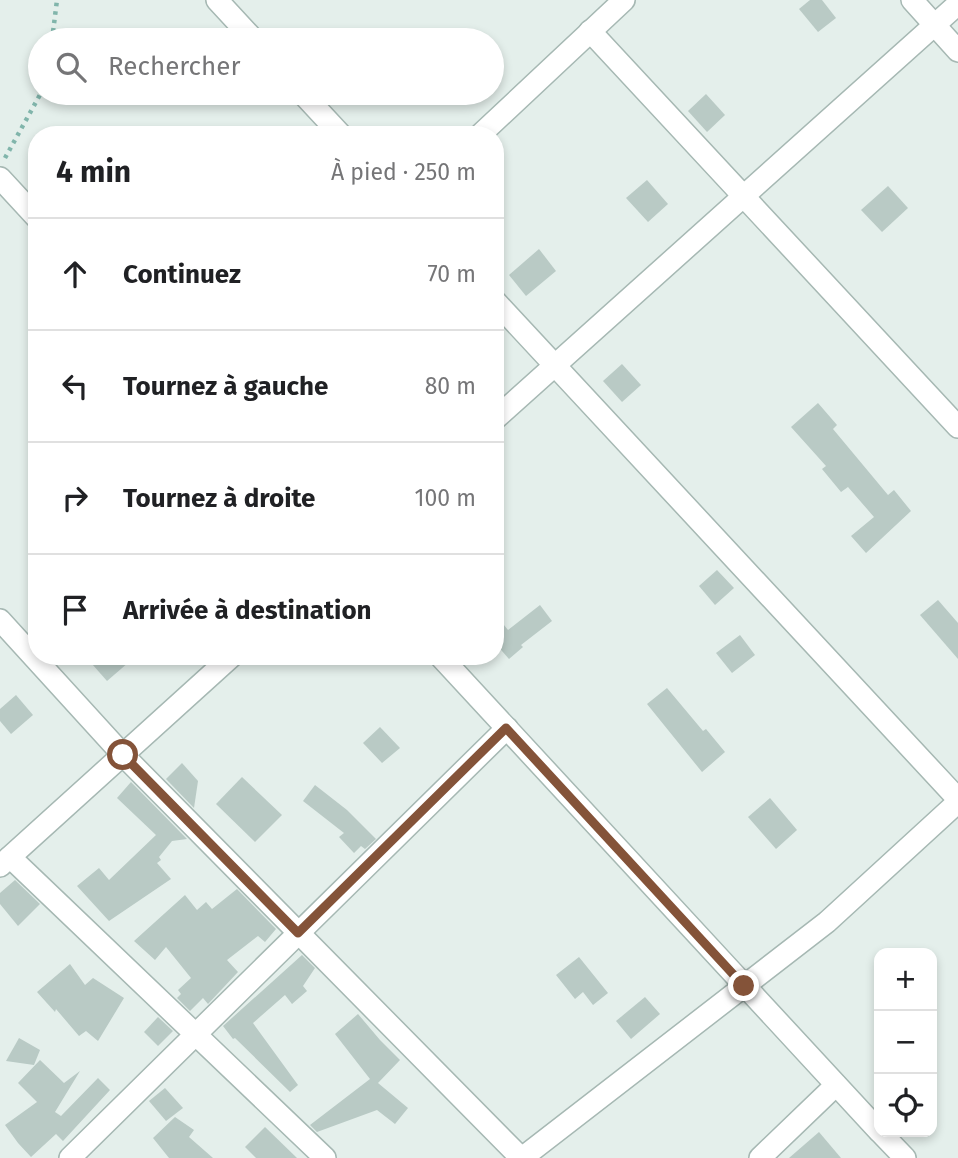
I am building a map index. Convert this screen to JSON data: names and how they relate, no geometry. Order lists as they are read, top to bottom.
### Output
{
  "page": {
    "search": "Rechercher",
    "heading": ["4 min", "À pied · 250 m"],
    "list": [
      ["Continuez", "70 m"],
      ["Tournez à gauche", "80 m"],
      ["Tournez à droite", "100 m"],
      "Arrivée à destination"
    ],
    "map_buttons": ["+", "−"]
  }
}
